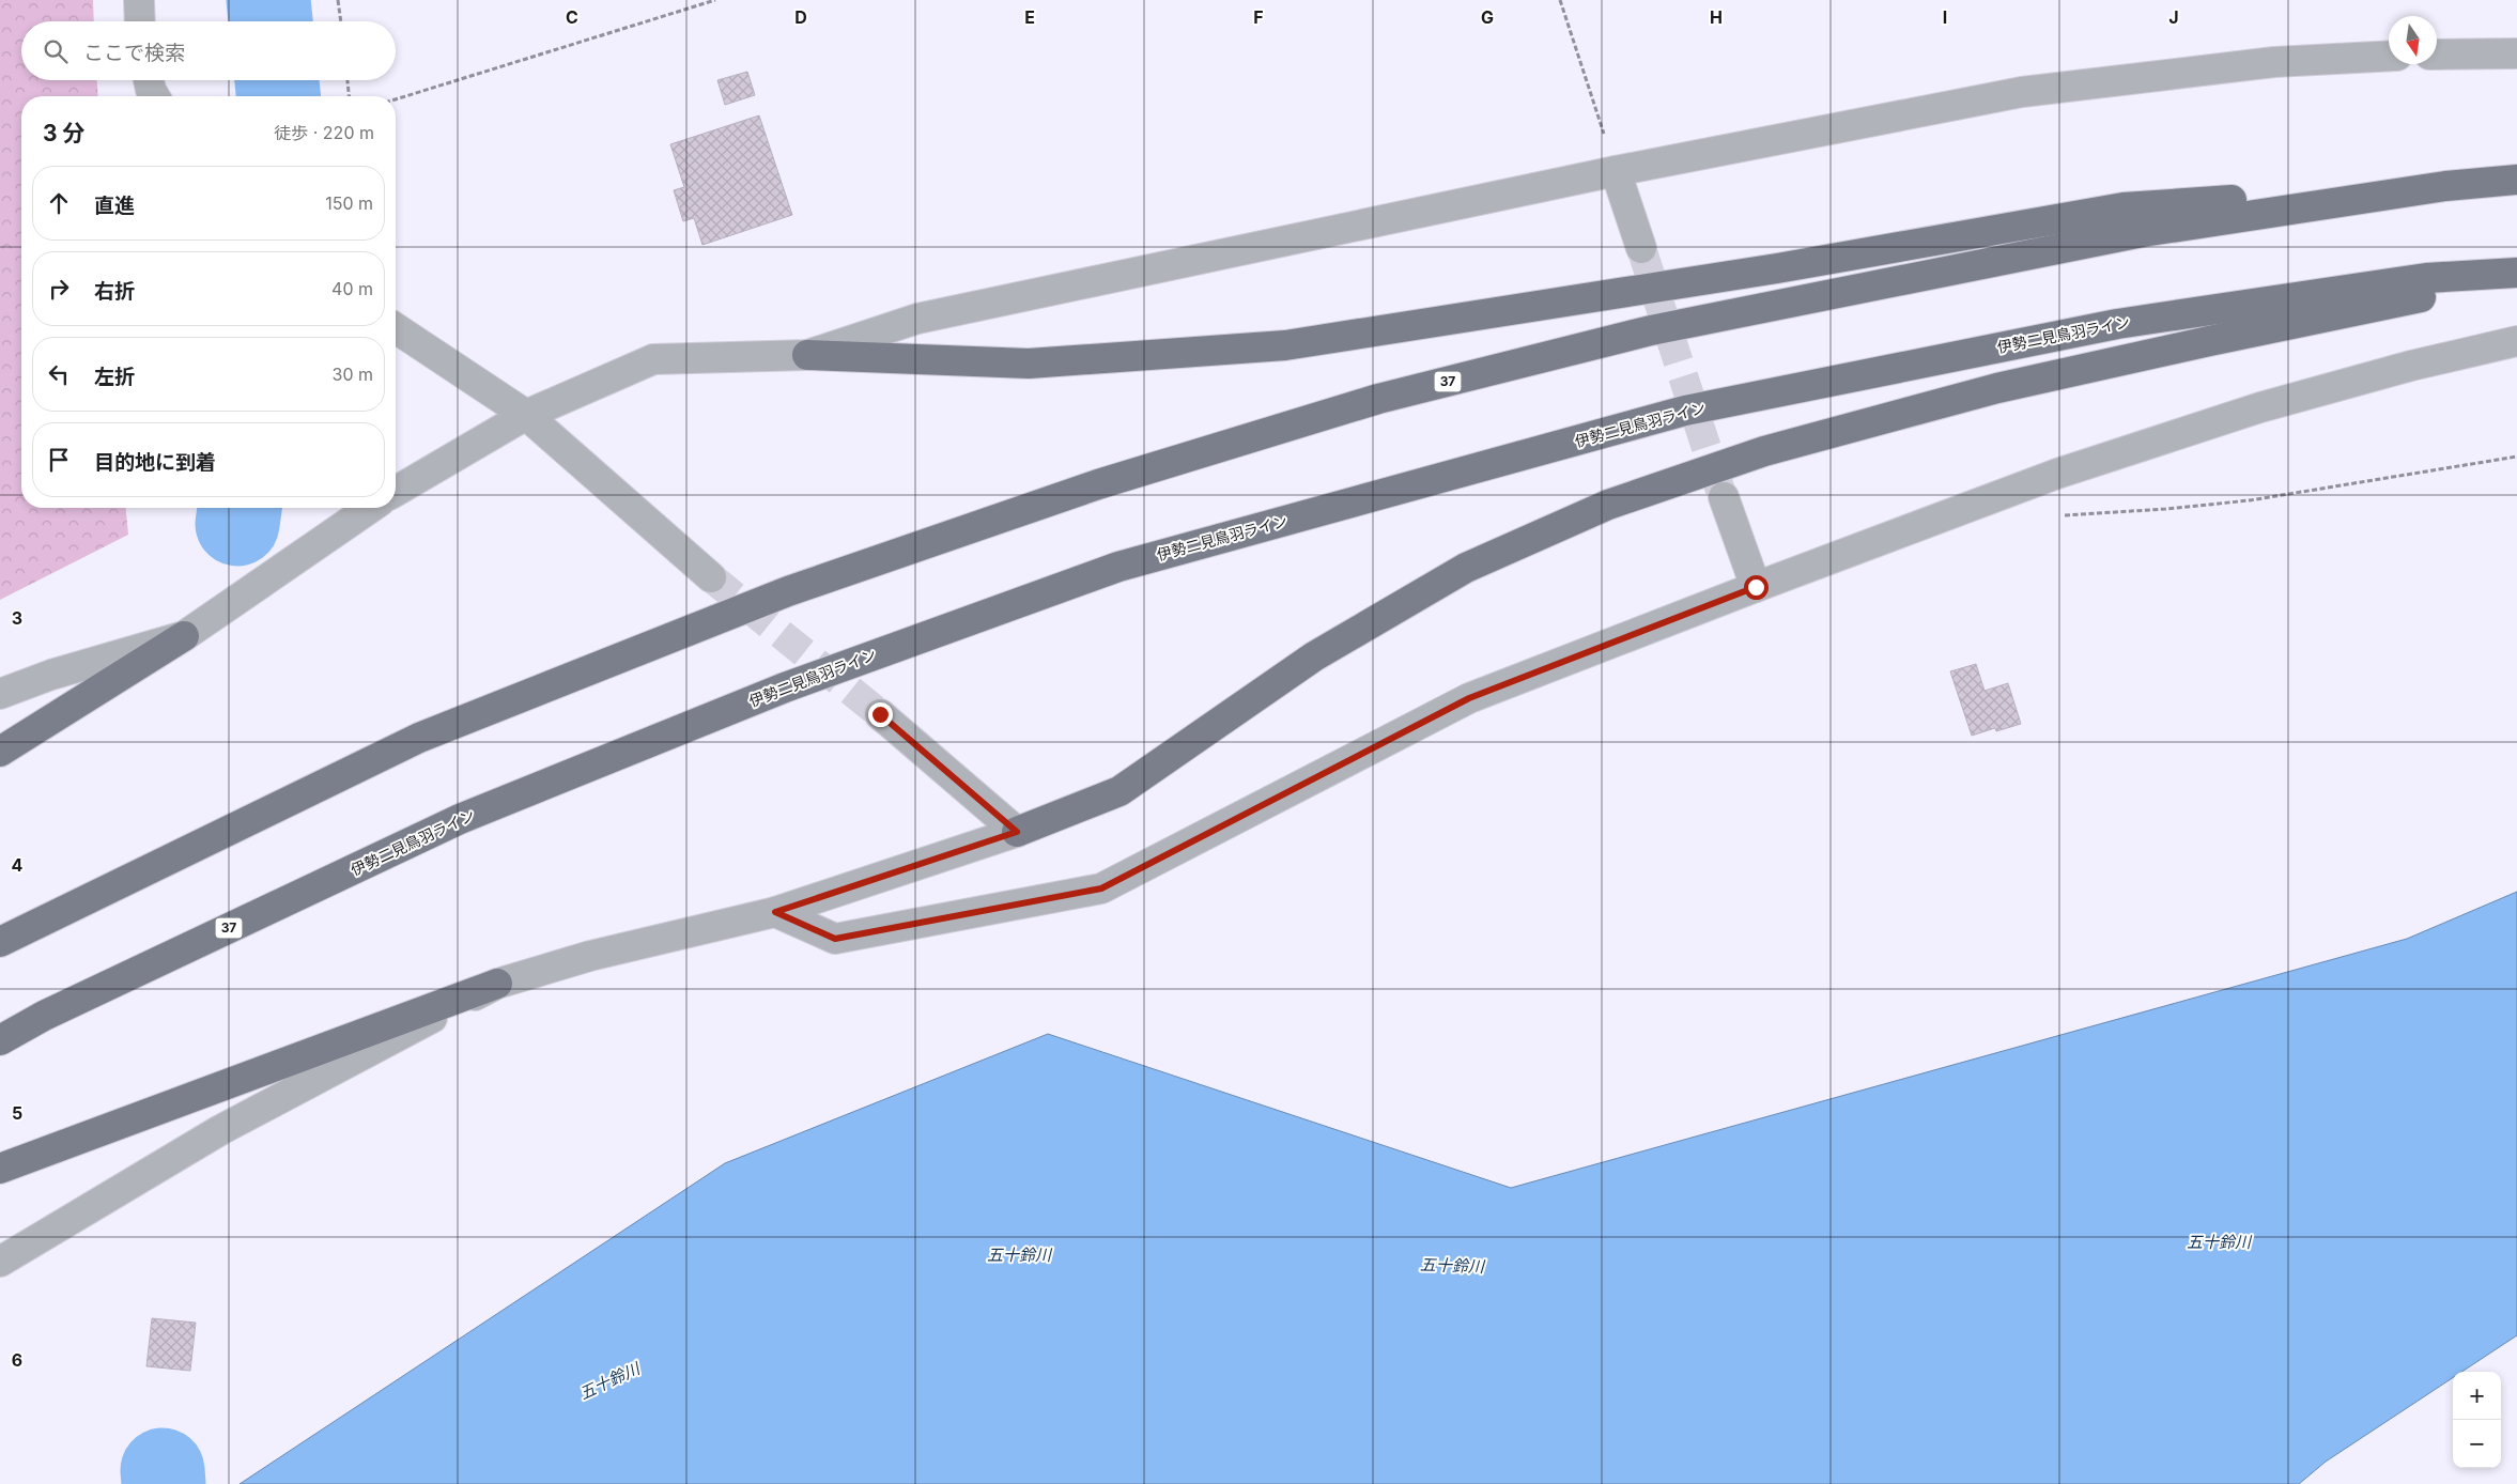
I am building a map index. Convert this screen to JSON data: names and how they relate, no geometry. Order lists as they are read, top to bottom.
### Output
{
  "streets": {
    "main road": ["伊勢二見鳥羽ライン", "37"]
  },
  "water": ["五十鈴川"],
  "north": "bottom",
  "page": {
    "search": "ここで検索",
    "heading": ["3 分", "徒歩 · 220 m"],
    "list": [
      ["直進", "150 m"],
      ["右折", "40 m"],
      ["左折", "30 m"],
      "目的地に到着"
    ],
    "map_buttons": ["+", "−"]
  },
  "grid": {
    "columns": [
      "C",
      "D",
      "E",
      "F",
      "G",
      "H",
      "I",
      "J"
    ],
    "rows": [
      "3",
      "4",
      "5",
      "6"
    ]
  }
}
